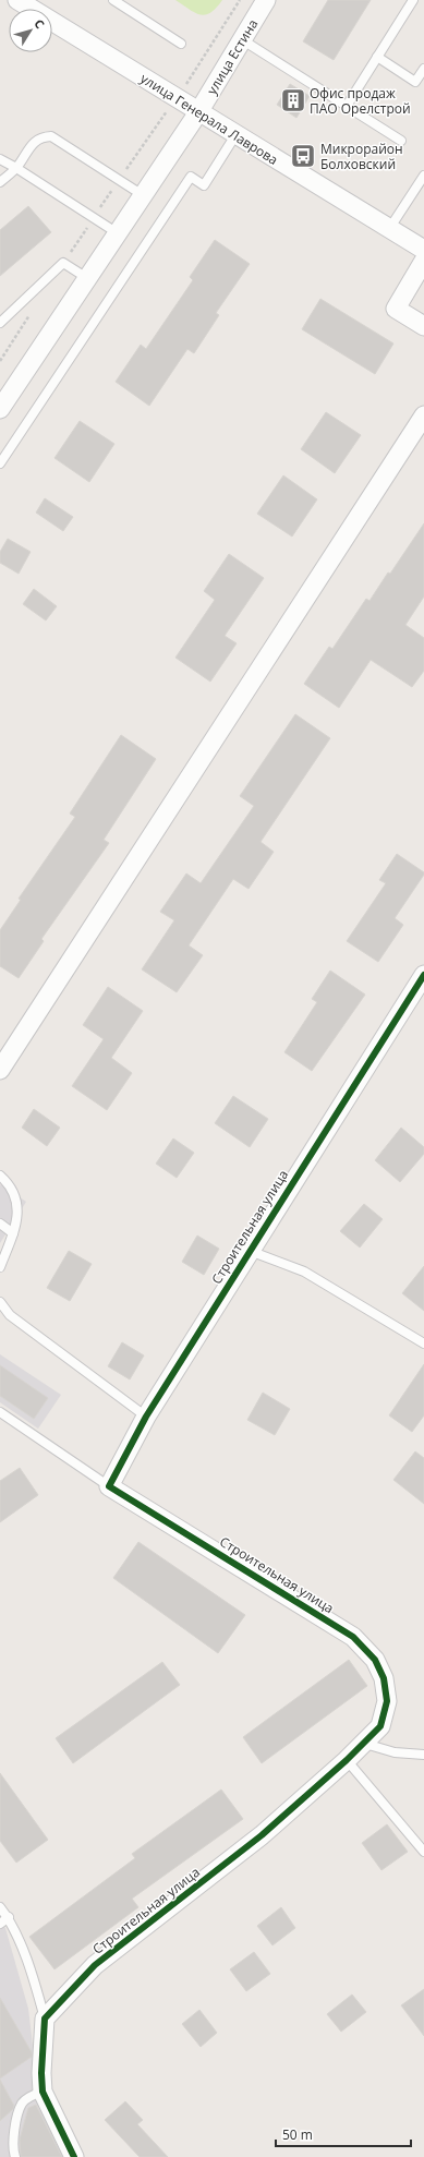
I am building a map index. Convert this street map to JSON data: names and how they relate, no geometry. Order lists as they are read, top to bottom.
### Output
{
  "streets": {
    "street": ["улица Естина", "улица Генерала Лаврова", "Строительная улица"]
  },
  "crossings": [
    ["улица Естина", "улица Генерала Лаврова"]
  ],
  "places": {
    "building": ["Офис продаж ПАО Орелстрой"],
    "bus stop": ["Микрорайон Болховский"]
  },
  "scale_bar": "50 m",
  "north": "top right"
}
